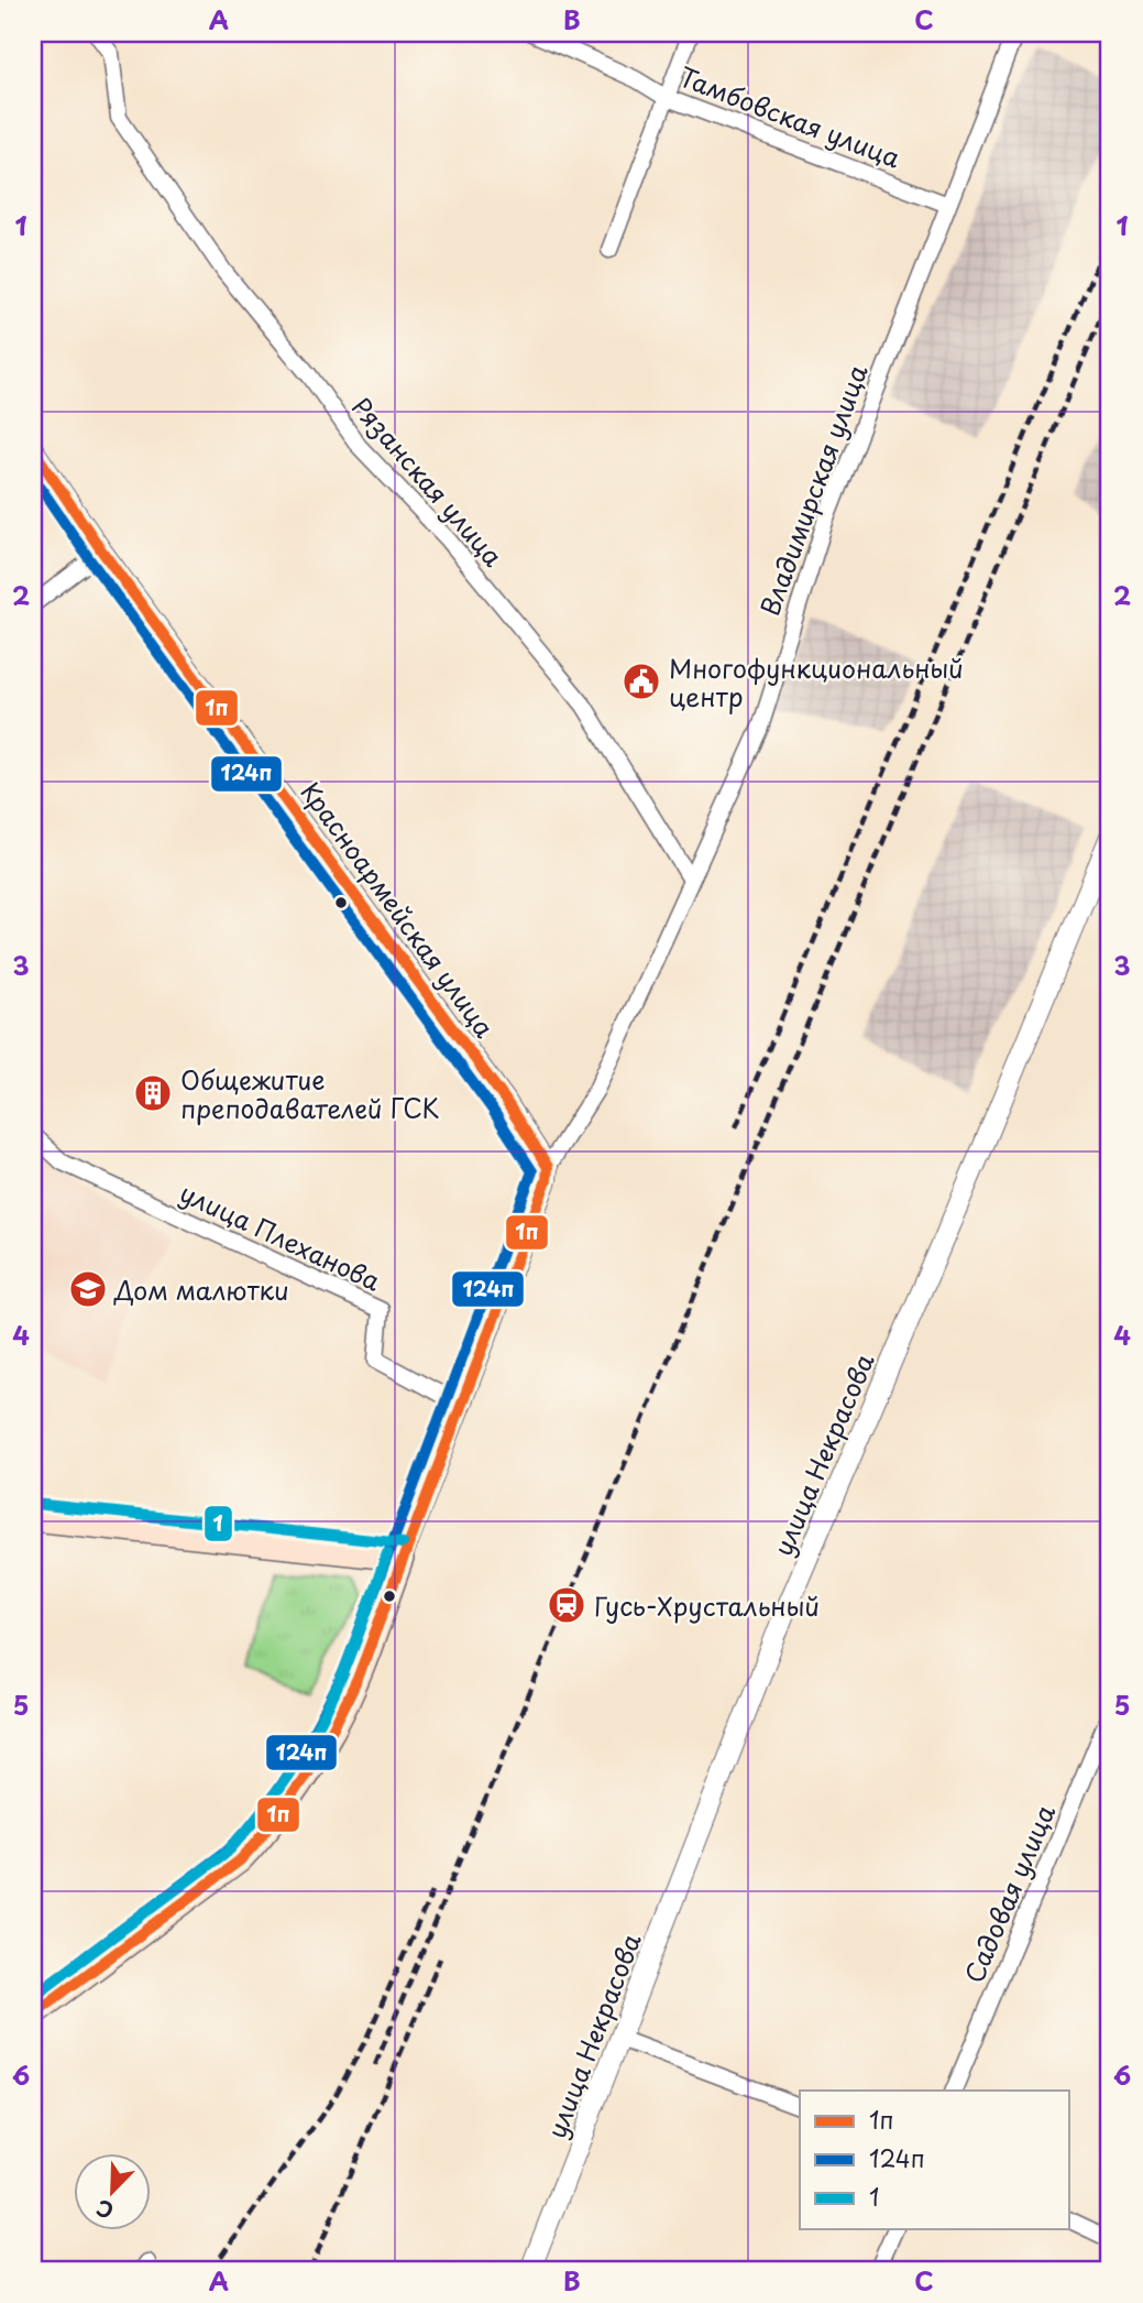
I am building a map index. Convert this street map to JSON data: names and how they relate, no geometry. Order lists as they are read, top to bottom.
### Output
{
  "streets": {
    "street": [
      "Тамбовская улица",
      "Рязанская улица",
      "Владимирская улица",
      "Красноармейская улица",
      "улица Плеханова",
      "улица Некрасова",
      "Садовая улица"
    ]
  },
  "crossings": [
    ["Тамбовская улица", "Владимирская улица"],
    ["Рязанская улица", "Владимирская улица"],
    ["Владимирская улица", "Красноармейская улица"]
  ],
  "places": {
    "public building": ["Многофункциональный центр"],
    "building": ["Общежитие преподавателей ГСК"],
    "school or university": ["Дом малютки"],
    "station": ["Гусь-Хрустальный"]
  },
  "lines": ["transit line 1п", "transit line 124п", "transit line 1"],
  "legend": ["1п", "124п", "1"],
  "north": "bottom left",
  "grid": {
    "columns": ["A", "B", "C"],
    "rows": [
      "1",
      "2",
      "3",
      "4",
      "5",
      "6"
    ]
  }
}
